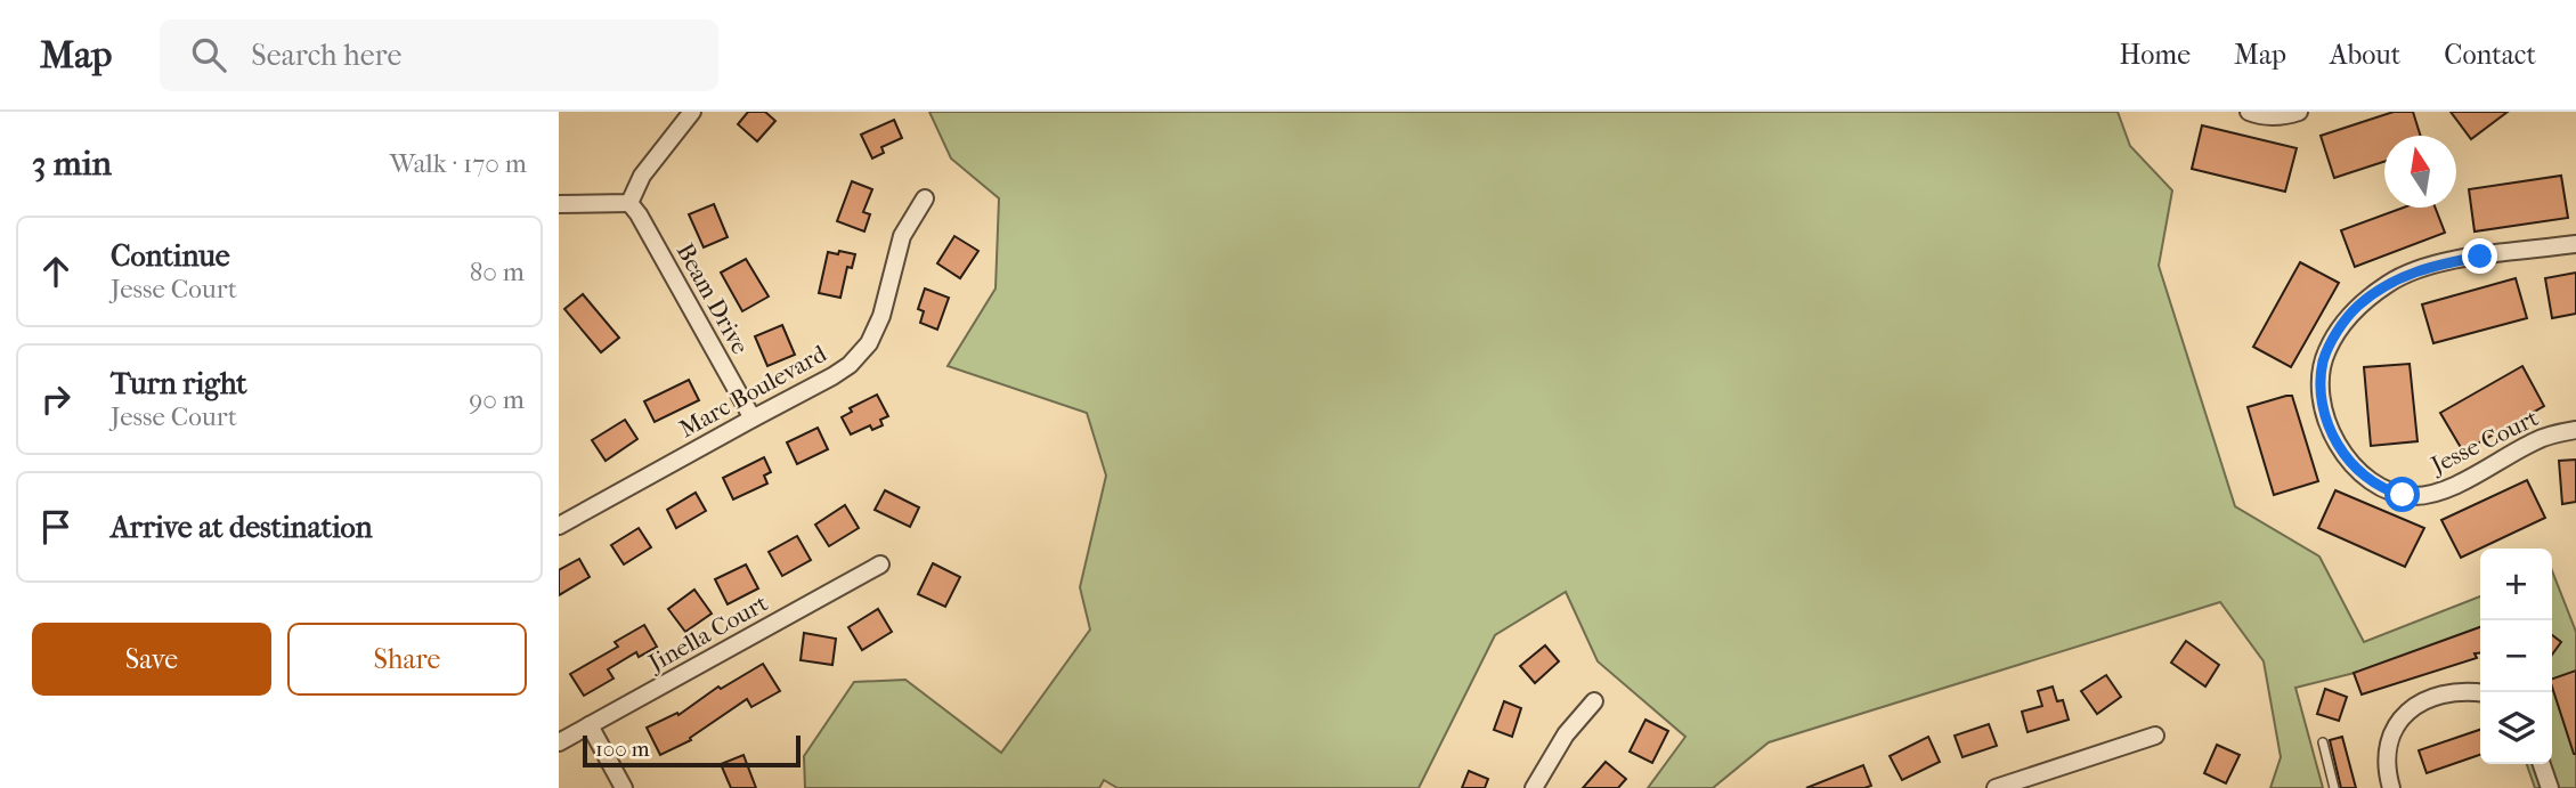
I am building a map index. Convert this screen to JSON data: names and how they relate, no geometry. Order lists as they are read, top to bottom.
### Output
{
  "streets": {
    "street": [
      "Beam Drive",
      "Marc Boulevard",
      "Jesse Court",
      "Jinella Court"
    ]
  },
  "crossings": [
    ["Beam Drive", "Marc Boulevard"]
  ],
  "scale_bar": "100 m",
  "north": "top",
  "page": {
    "header": "Map",
    "search": "Search here",
    "nav": [
      "Home",
      "Map",
      "About",
      "Contact"
    ],
    "heading": ["3 min", "Walk · 170 m"],
    "list": [
      ["Continue", "Jesse Court", "80 m"],
      ["Turn right", "Jesse Court", "90 m"],
      "Arrive at destination"
    ],
    "map_buttons": ["+", "−"],
    "buttons": ["Save", "Share"],
    "scale": "100 m"
  }
}
